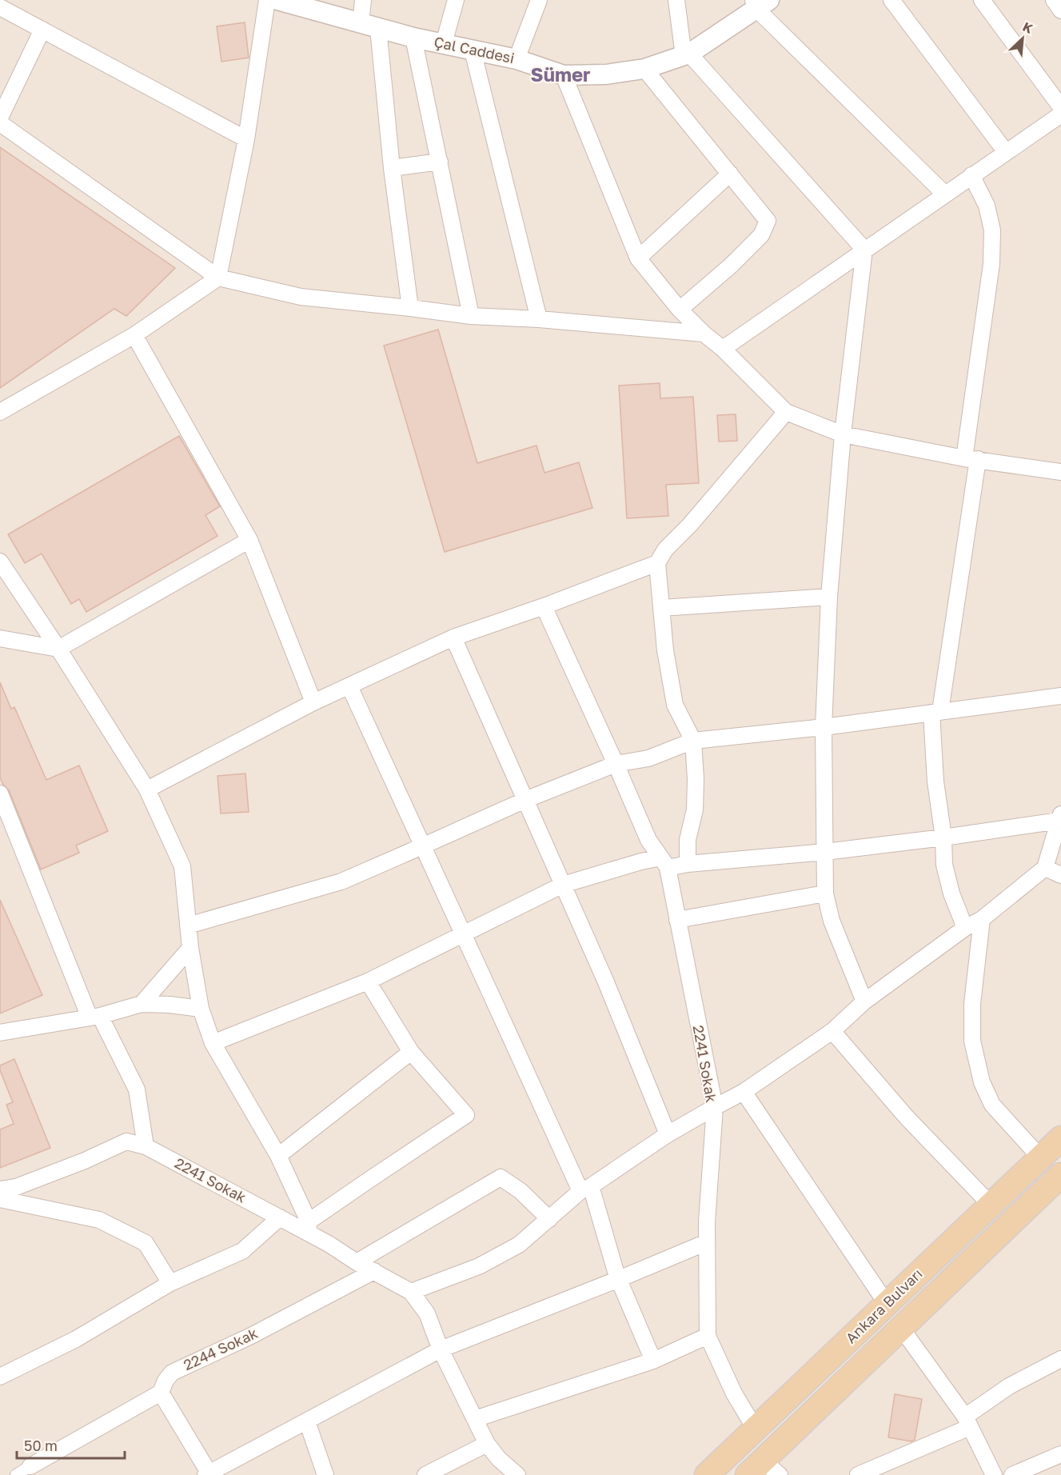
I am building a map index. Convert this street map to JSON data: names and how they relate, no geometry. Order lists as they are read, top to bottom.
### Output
{
  "streets": {
    "main road": ["Ankara Bulvarı"],
    "street": ["Çal Caddesi", "2241 Sokak", "2244 Sokak"]
  },
  "crossings": [
    ["2241 Sokak", "2244 Sokak"]
  ],
  "districts": ["Sümer"],
  "scale_bar": "50 m",
  "north": "top right"
}
